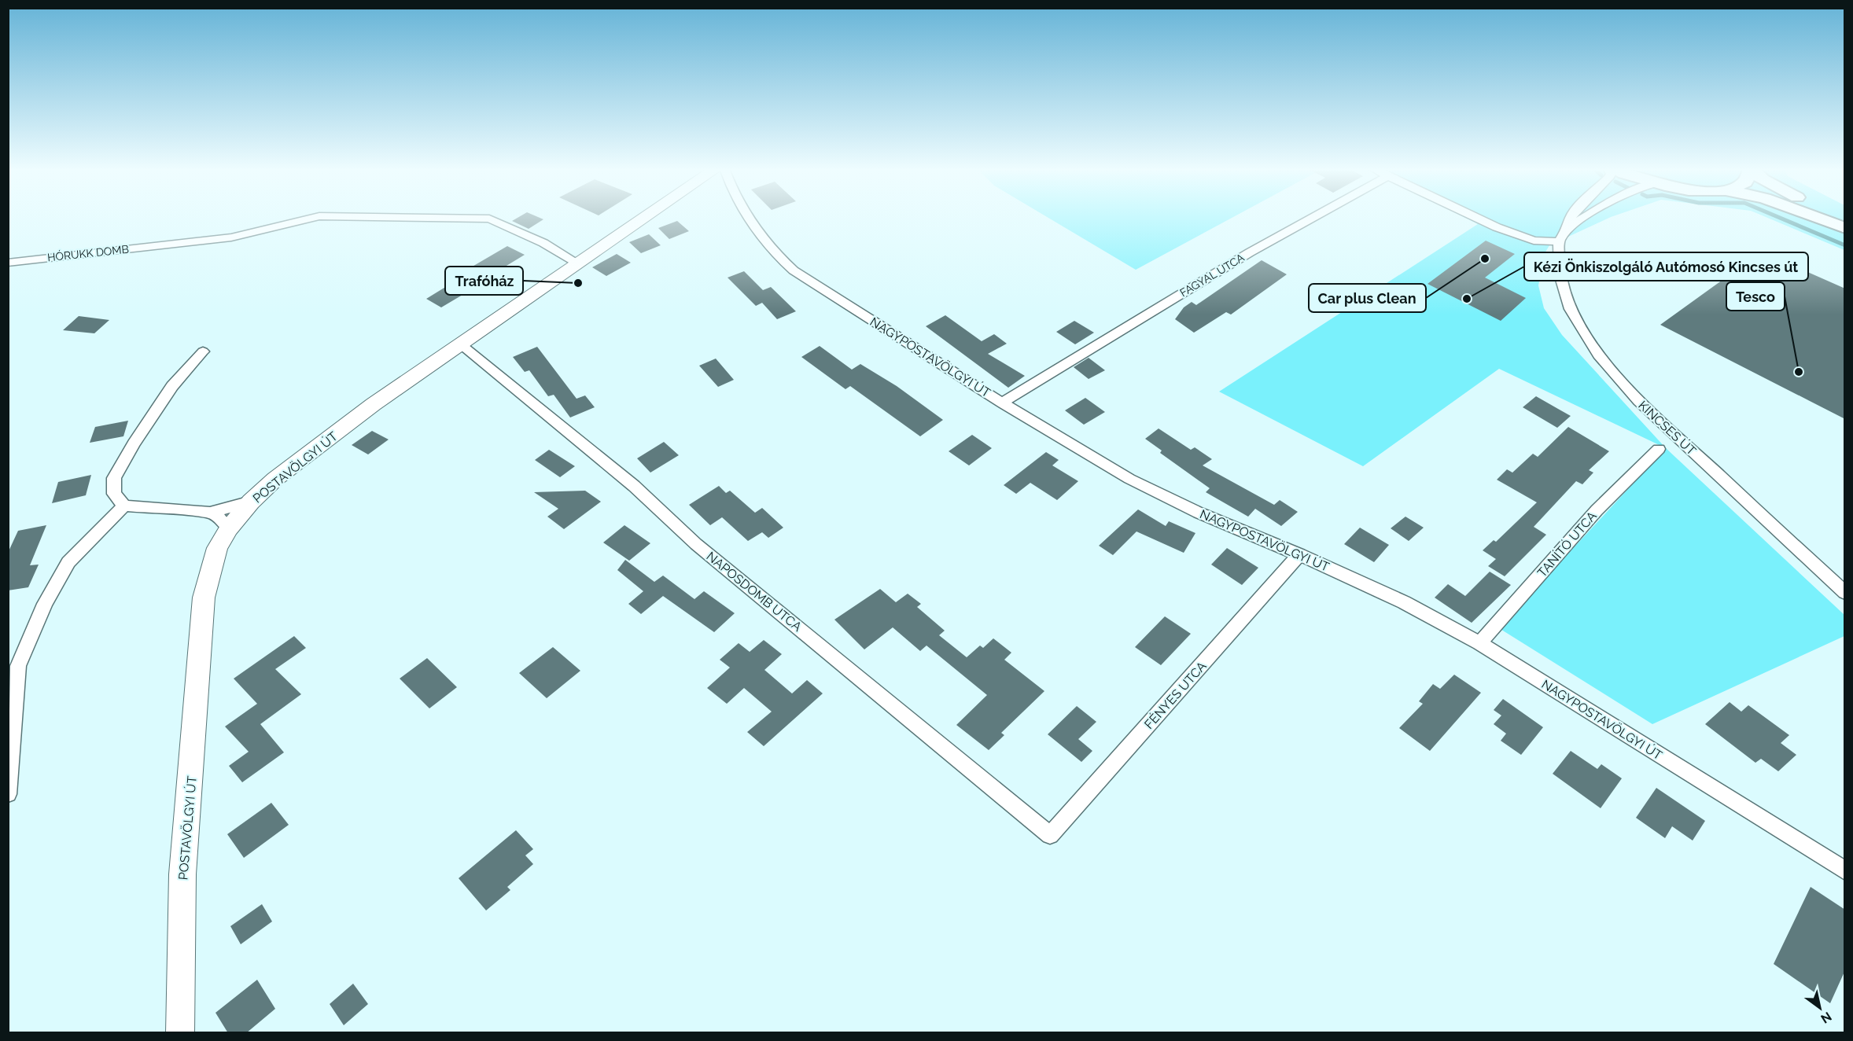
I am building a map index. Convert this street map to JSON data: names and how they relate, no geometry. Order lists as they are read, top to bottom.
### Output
{
  "streets": {
    "street": [
      "HÓRUKK DOMB",
      "FAGYAL UTCA",
      "NAGYPOSTAVÖLGYI ÚT",
      "KINCSES ÚT",
      "POSTAVÖLGYI ÚT",
      "TANÍTÓ UTCA",
      "NAPOSDOMB UTCA",
      "FÉNYES UTCA"
    ]
  },
  "crossings": [
    ["HÓRUKK DOMB", "POSTAVÖLGYI ÚT"],
    ["FAGYAL UTCA", "NAGYPOSTAVÖLGYI ÚT"],
    ["NAGYPOSTAVÖLGYI ÚT", "TANÍTÓ UTCA"],
    ["NAGYPOSTAVÖLGYI ÚT", "FÉNYES UTCA"],
    ["POSTAVÖLGYI ÚT", "NAPOSDOMB UTCA"],
    ["NAPOSDOMB UTCA", "FÉNYES UTCA"]
  ],
  "places": [
    "Car plus Clean",
    "Trafóház",
    "Kézi Önkiszolgáló Autómosó Kincses út",
    "Tesco"
  ],
  "north": "bottom right"
}
